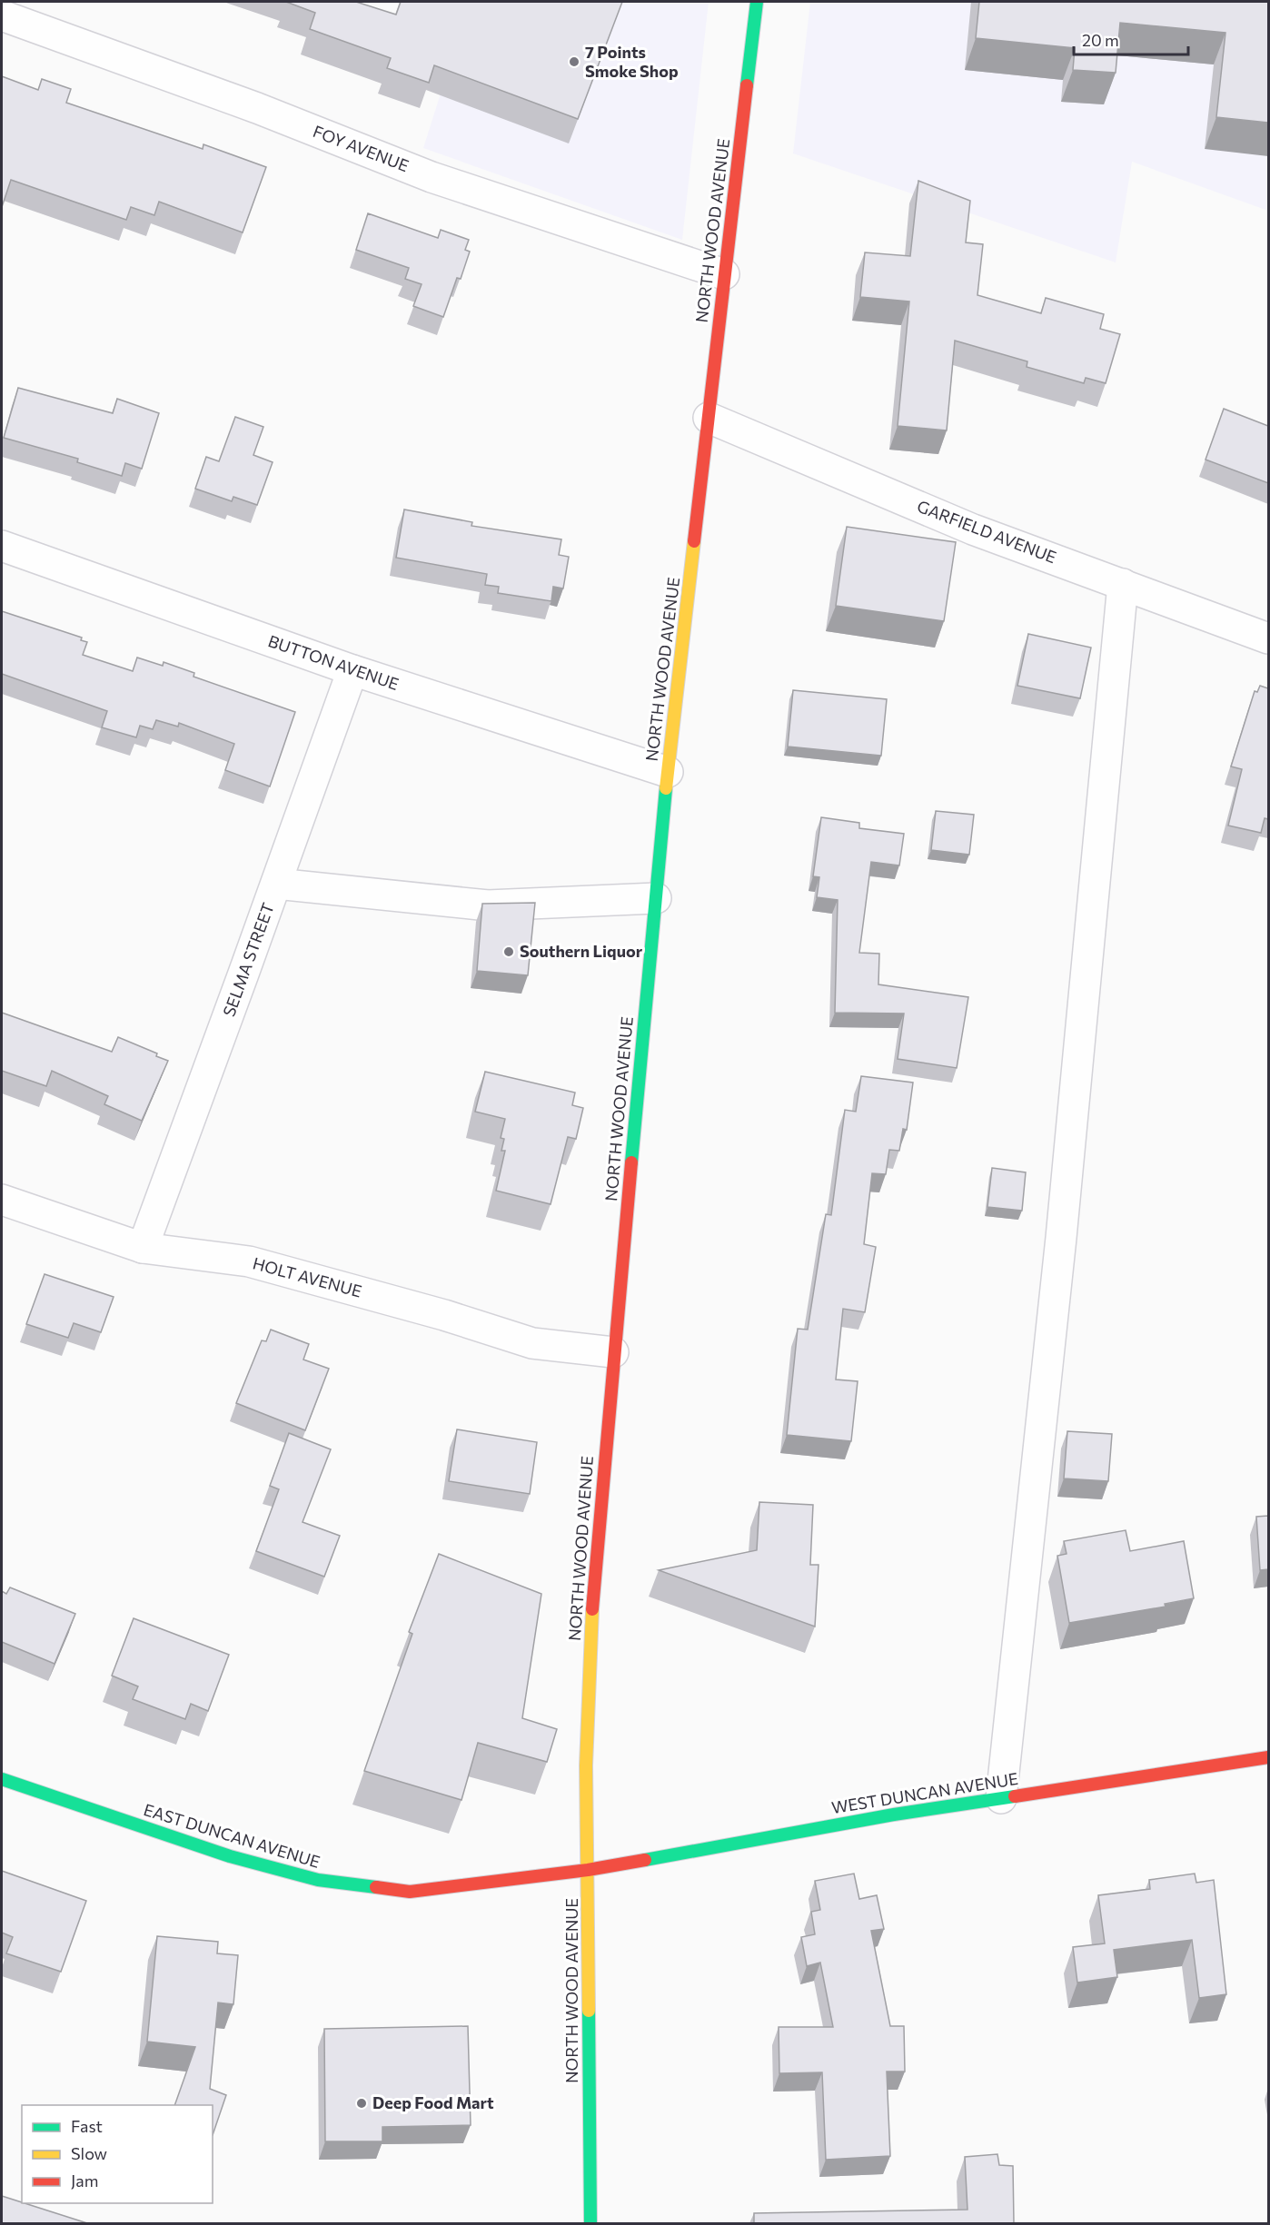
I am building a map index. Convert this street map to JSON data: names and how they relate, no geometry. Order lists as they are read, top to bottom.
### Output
{
  "streets": {
    "main road": ["NORTH WOOD AVENUE", "WEST DUNCAN AVENUE", "EAST DUNCAN AVENUE"],
    "street": [
      "FOY AVENUE",
      "GARFIELD AVENUE",
      "BUTTON AVENUE",
      "SELMA STREET",
      "HOLT AVENUE"
    ]
  },
  "crossings": [
    ["FOY AVENUE", "NORTH WOOD AVENUE"],
    ["NORTH WOOD AVENUE", "GARFIELD AVENUE"],
    ["NORTH WOOD AVENUE", "BUTTON AVENUE"],
    ["NORTH WOOD AVENUE", "HOLT AVENUE"],
    ["NORTH WOOD AVENUE", "WEST DUNCAN AVENUE"],
    ["NORTH WOOD AVENUE", "EAST DUNCAN AVENUE"],
    ["BUTTON AVENUE", "SELMA STREET"],
    ["SELMA STREET", "HOLT AVENUE"],
    ["WEST DUNCAN AVENUE", "EAST DUNCAN AVENUE"]
  ],
  "places": ["7 Points Smoke Shop", "Southern Liquor", "Deep Food Mart"],
  "legend": ["Fast", "Slow", "Jam"],
  "scale_bar": "20 m"
}
